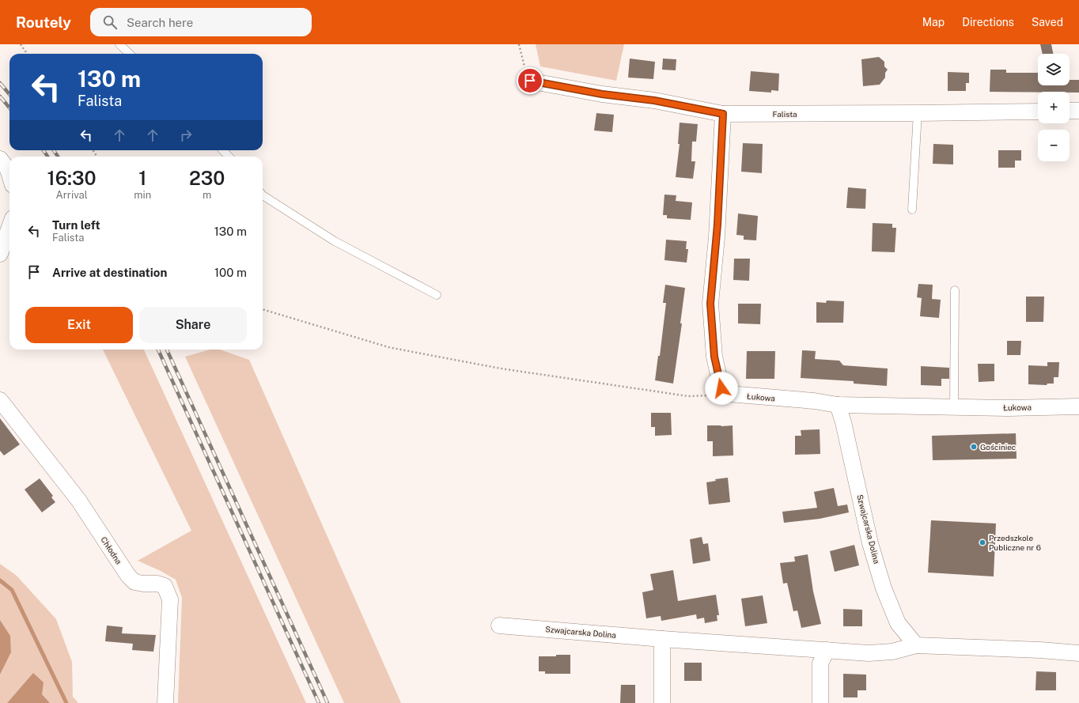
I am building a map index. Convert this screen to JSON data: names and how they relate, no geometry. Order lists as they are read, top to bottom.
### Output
{
  "streets": {
    "street": [
      "Falista",
      "Łukowa",
      "Szwajcarska Dolina",
      "Chłodna"
    ]
  },
  "crossings": [
    ["Łukowa", "Szwajcarska Dolina"]
  ],
  "places": ["Gościniec", "Przedszkole Publiczne nr 6"],
  "page": {
    "header": "Routely",
    "search": "Search here",
    "nav": ["Map", "Directions", "Saved"],
    "map_buttons": ["+", "−"],
    "turn": ["130 m", "Falista"],
    "eta": [
      "16:30",
      "Arrival",
      "1",
      "min",
      "230",
      "m"
    ],
    "list": [
      {
        "name": "Turn left",
        "note": "Falista",
        "value": "130 m"
      },
      {
        "name": "Arrive at destination",
        "value": "100 m"
      }
    ],
    "buttons": ["Exit", "Share"]
  }
}
